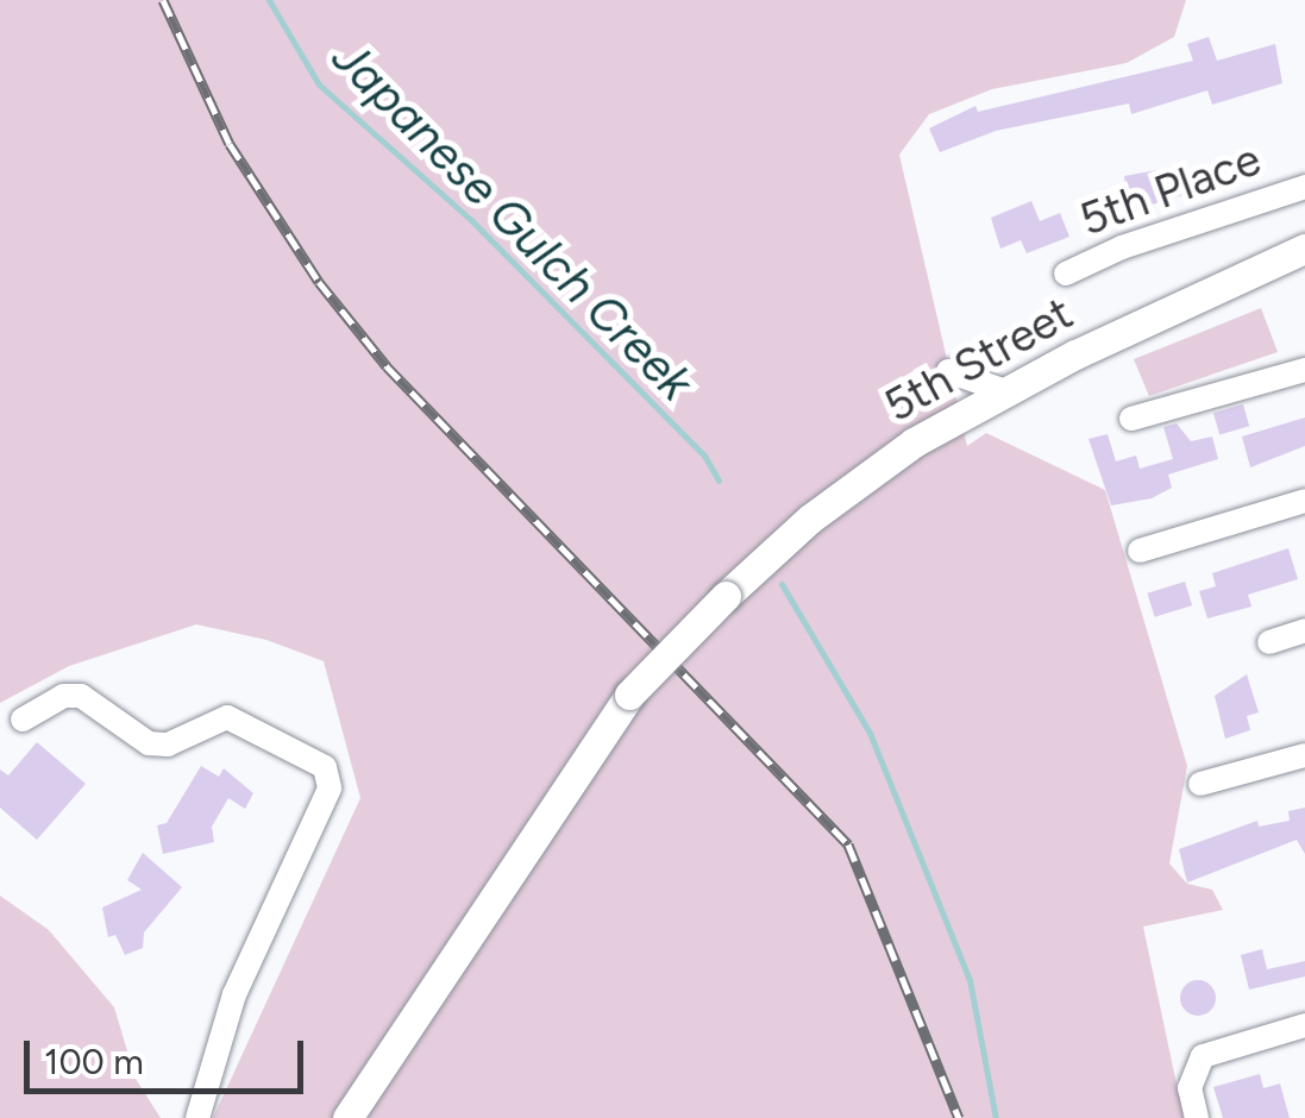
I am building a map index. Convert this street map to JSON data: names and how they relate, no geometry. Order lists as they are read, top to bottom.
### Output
{
  "streets": {
    "main road": ["5th Street"],
    "street": ["5th Place"]
  },
  "water": ["Japanese Gulch Creek"],
  "scale_bar": "100 m"
}
